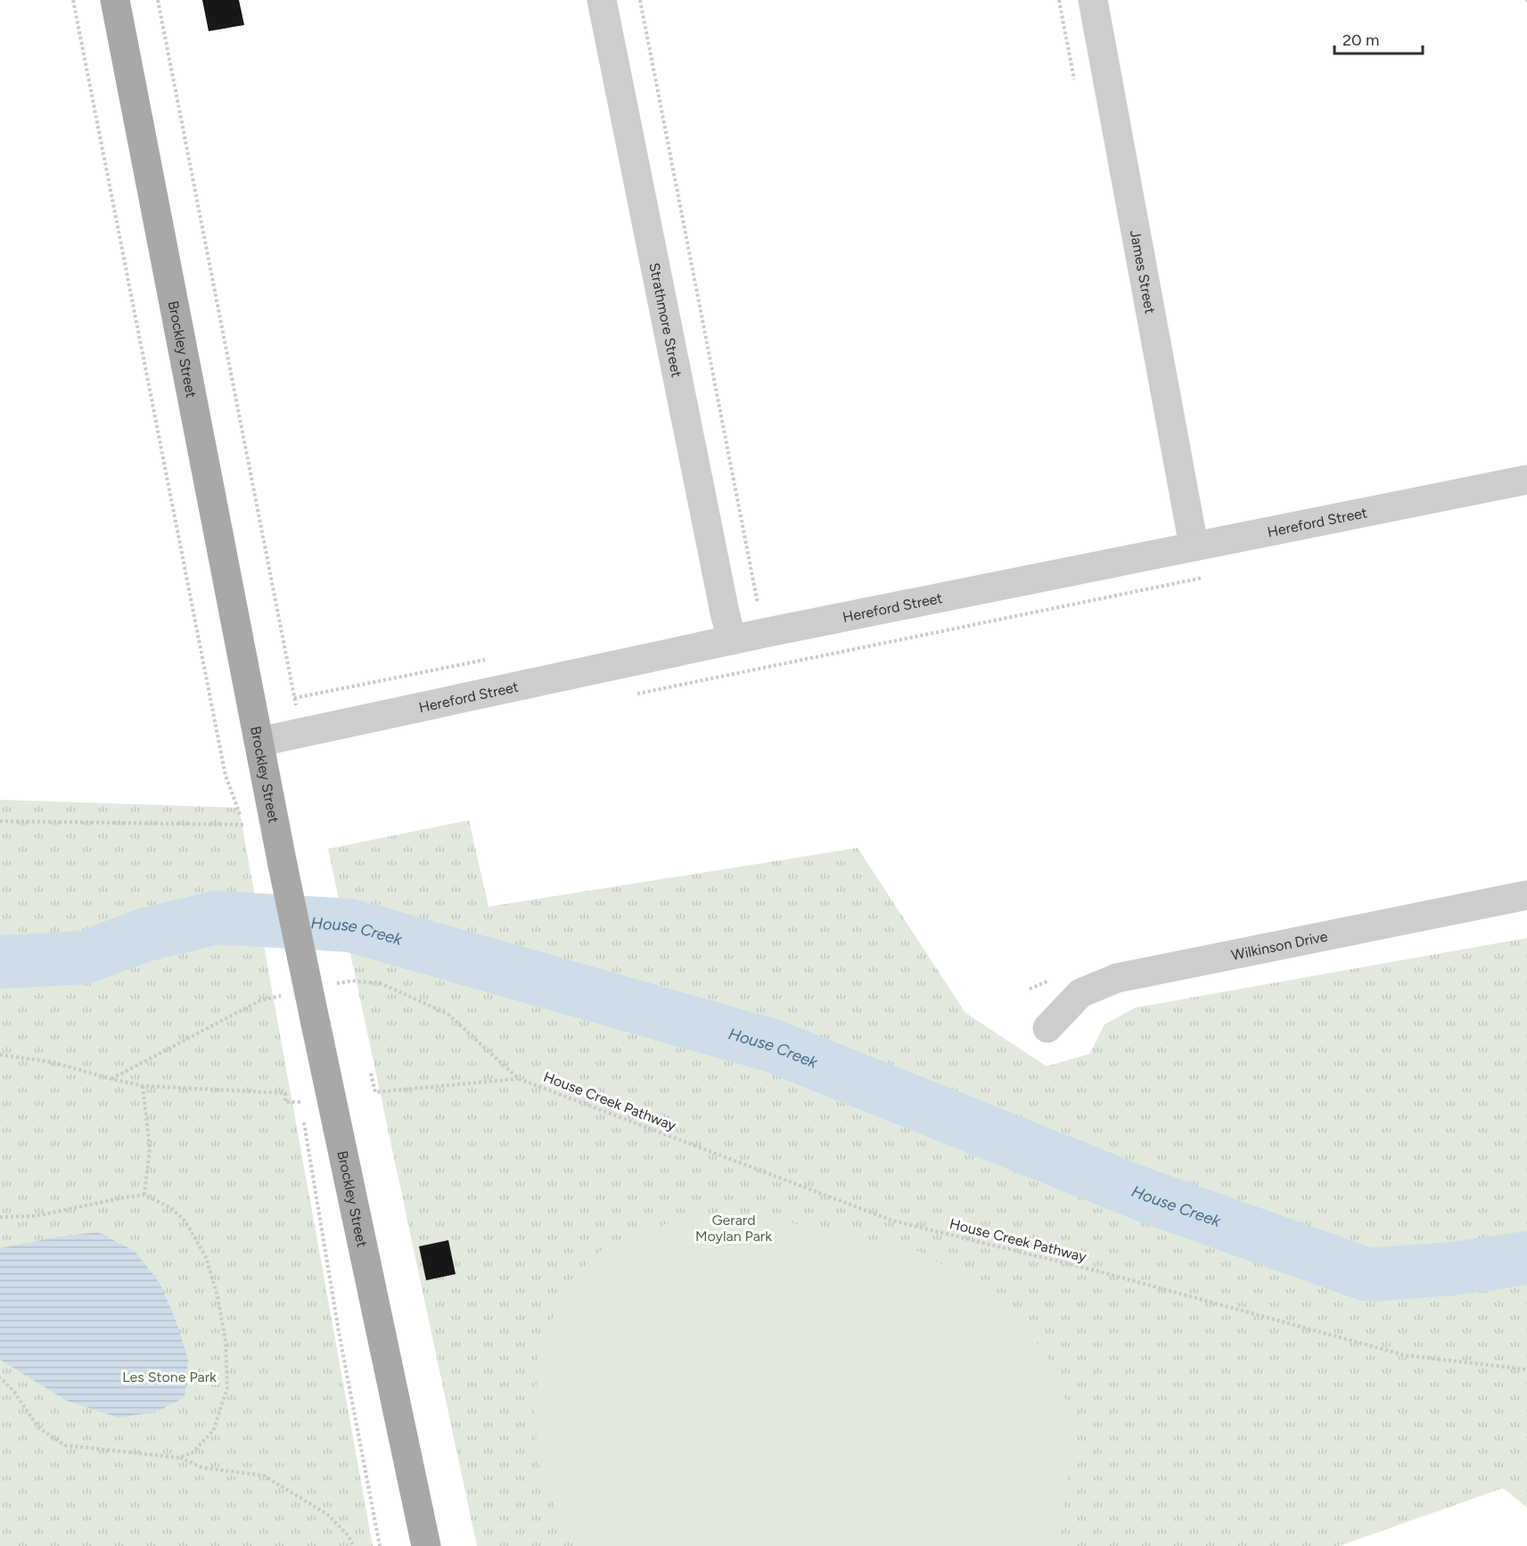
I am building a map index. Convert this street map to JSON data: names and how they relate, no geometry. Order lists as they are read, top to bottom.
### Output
{
  "streets": {
    "main road": ["Brockley Street"],
    "street": [
      "James Street",
      "Strathmore Street",
      "Hereford Street",
      "Wilkinson Drive"
    ],
    "path": ["House Creek Pathway"]
  },
  "crossings": [
    ["James Street", "Hereford Street"],
    ["Strathmore Street", "Hereford Street"],
    ["Brockley Street", "Hereford Street"]
  ],
  "water": ["House Creek"],
  "parks": ["Gerard Moylan Park", "Les Stone Park"],
  "scale_bar": "20 m"
}
